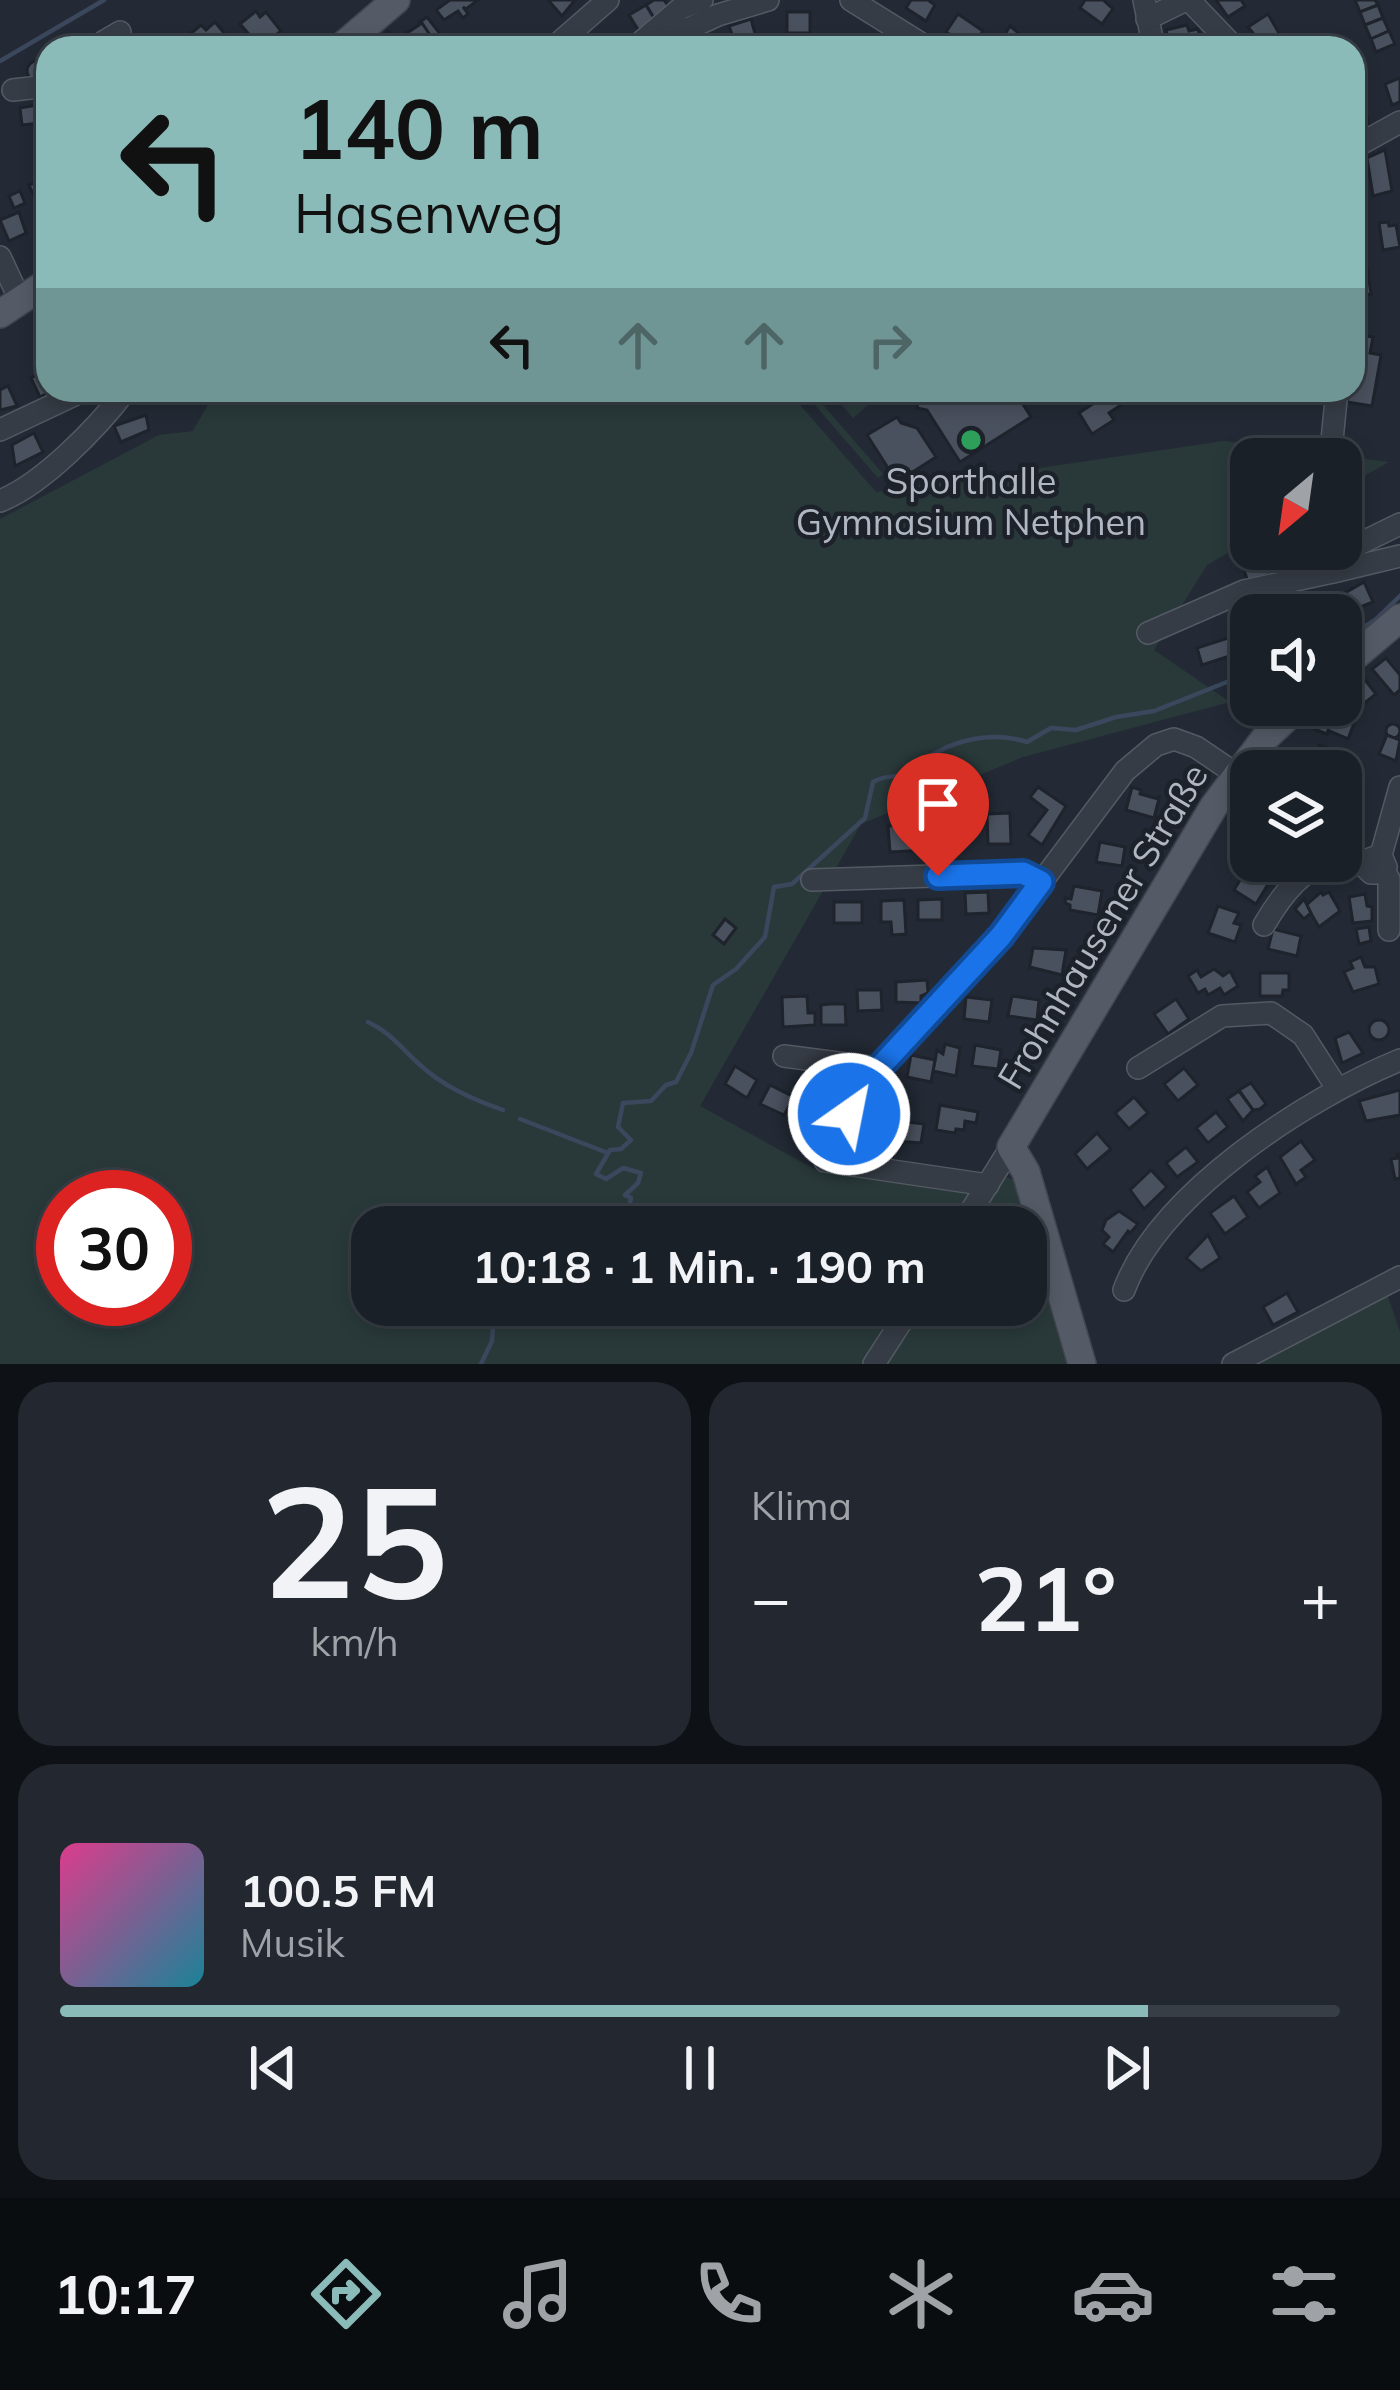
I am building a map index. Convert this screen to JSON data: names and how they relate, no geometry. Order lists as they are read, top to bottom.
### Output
{
  "streets": {
    "main road": ["Frohnhausener Straße"]
  },
  "places": ["Sporthalle Gymnasium Netphen"],
  "north": "bottom left",
  "page": {
    "turn": ["140 m", "Hasenweg"],
    "limit": "30",
    "trip": "10:18 · 1 Min. · 190 m",
    "tile": [
      ["25", "km/h"],
      "Klima"
    ],
    "heat": ["−", "21°", "+"],
    "song": ["100.5 FM", "Musik"],
    "tabs": "10:17"
  }
}
